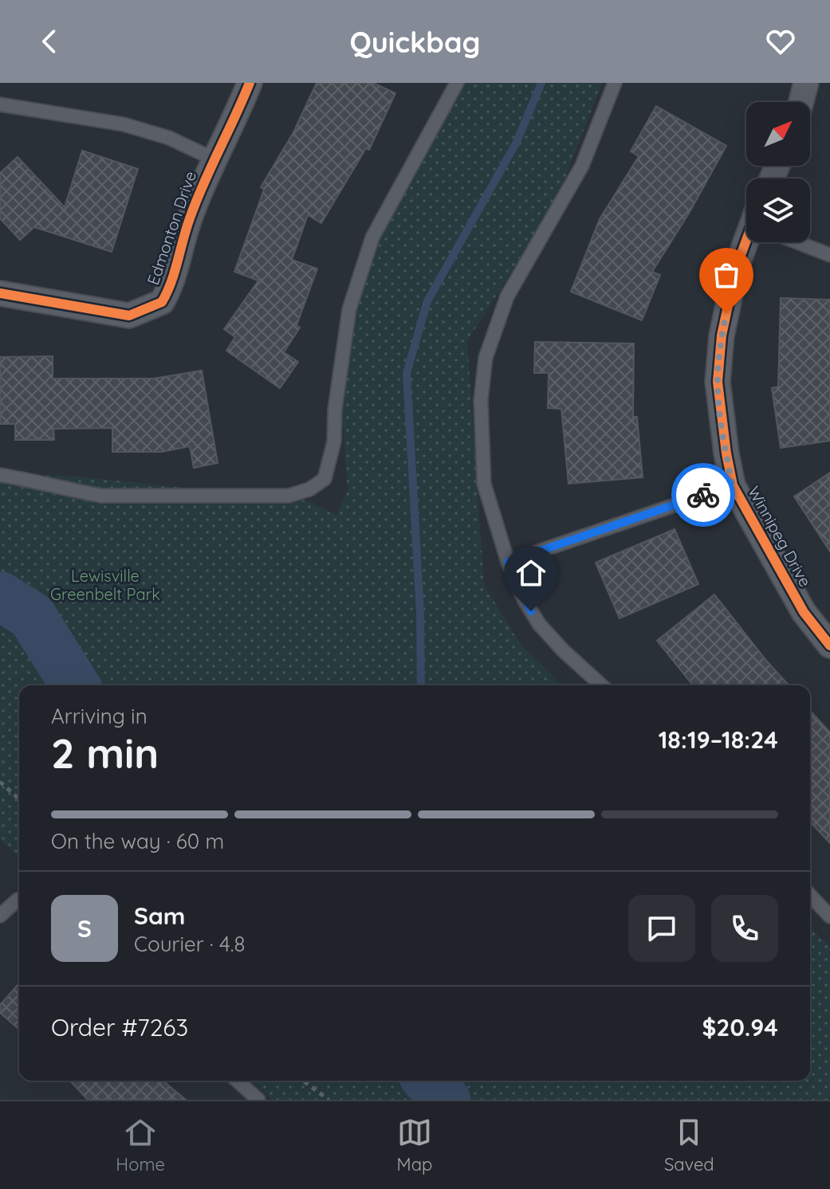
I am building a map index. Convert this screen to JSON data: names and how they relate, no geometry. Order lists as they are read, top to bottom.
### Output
{
  "streets": {
    "street": ["Edmonton Drive", "Winnipeg Drive"]
  },
  "parks": ["Lewisville Greenbelt Park"],
  "north": "top right",
  "page": {
    "header": "Quickbag",
    "heading": ["2 min", "Arriving in", "18:19–18:24"],
    "panel": [
      "Sam",
      "Courier · 4.8",
      "Order #7263",
      "$20.94"
    ],
    "bar": "On the way · 60 m",
    "round": "S",
    "tabs": ["Home", "Map", "Saved"]
  }
}
